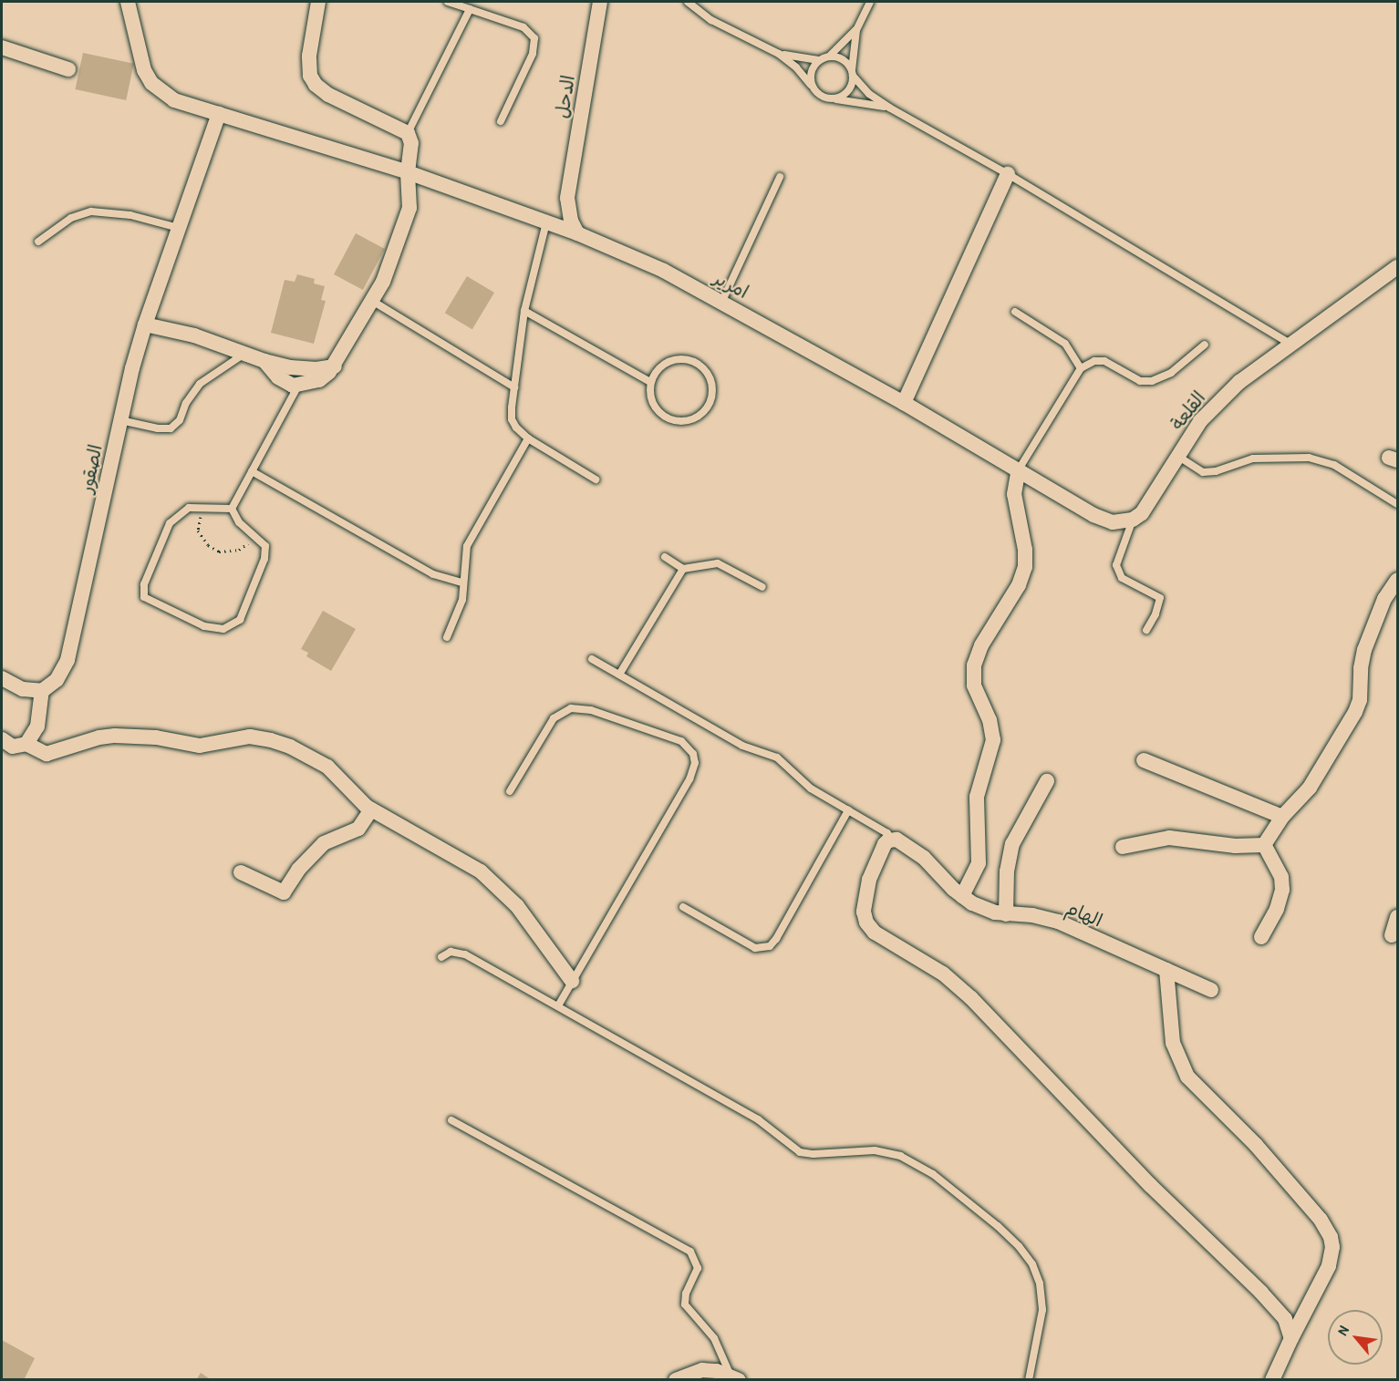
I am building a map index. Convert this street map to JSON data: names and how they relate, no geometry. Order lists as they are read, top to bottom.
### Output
{
  "streets": {
    "street": [
      "الدحل",
      "امرير",
      "القلعة",
      "الصقور",
      "الهام"
    ]
  },
  "north": "top left"
}
